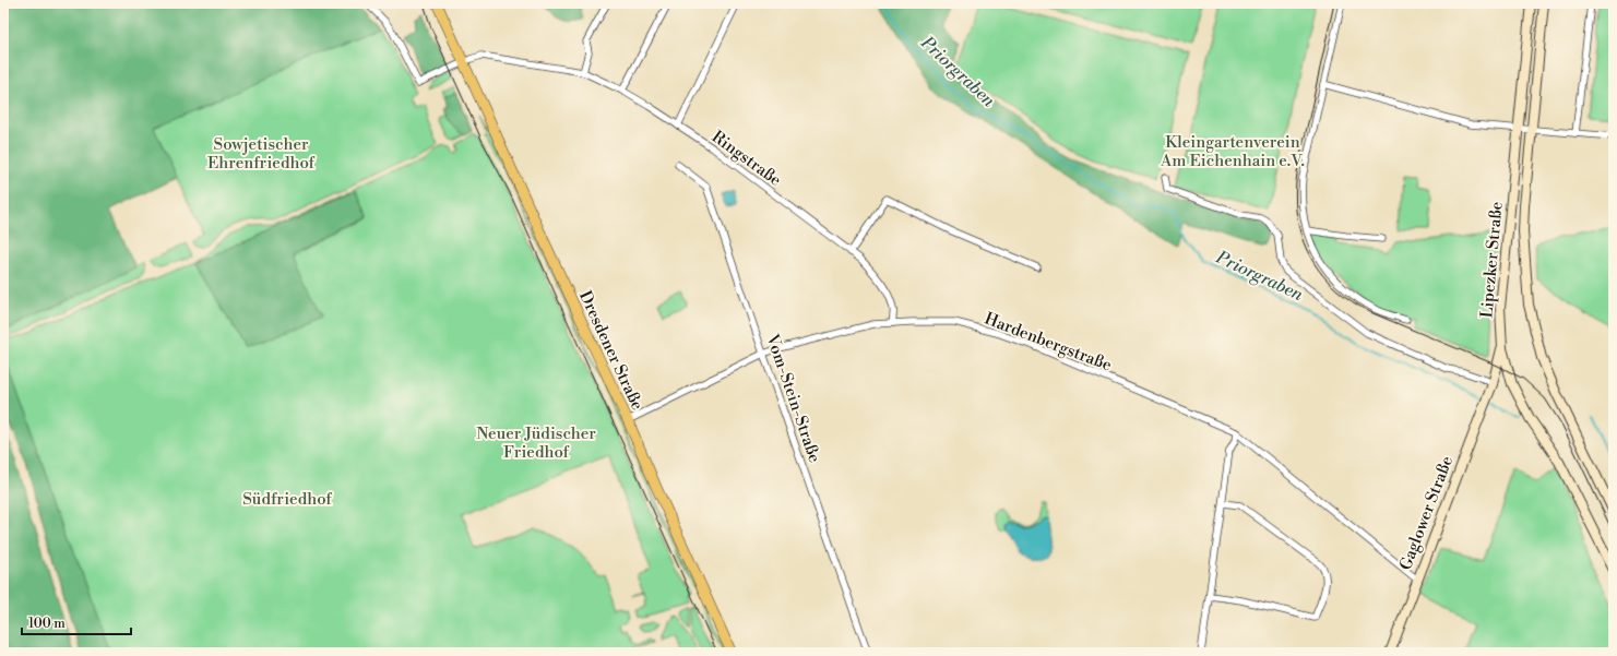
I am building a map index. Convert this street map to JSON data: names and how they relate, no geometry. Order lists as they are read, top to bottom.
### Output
{
  "streets": {
    "main road": ["Lipezker Straße", "Dresdener Straße", "Gaglower Straße"],
    "street": ["Ringstraße", "Hardenbergstraße", "Vom-Stein-Straße"]
  },
  "crossings": [
    ["Ringstraße", "Hardenbergstraße"],
    ["Ringstraße", "Dresdener Straße"],
    ["Lipezker Straße", "Gaglower Straße"],
    ["Hardenbergstraße", "Dresdener Straße"],
    ["Hardenbergstraße", "Vom-Stein-Straße"],
    ["Hardenbergstraße", "Gaglower Straße"]
  ],
  "water": ["Priorgraben"],
  "parks": [
    "Kleingartenverein Am Eichenhain e.V.",
    "Sowjetischer Ehrenfriedhof",
    "Neuer Jüdischer Friedhof",
    "Südfriedhof"
  ],
  "scale_bar": "100 m"
}
